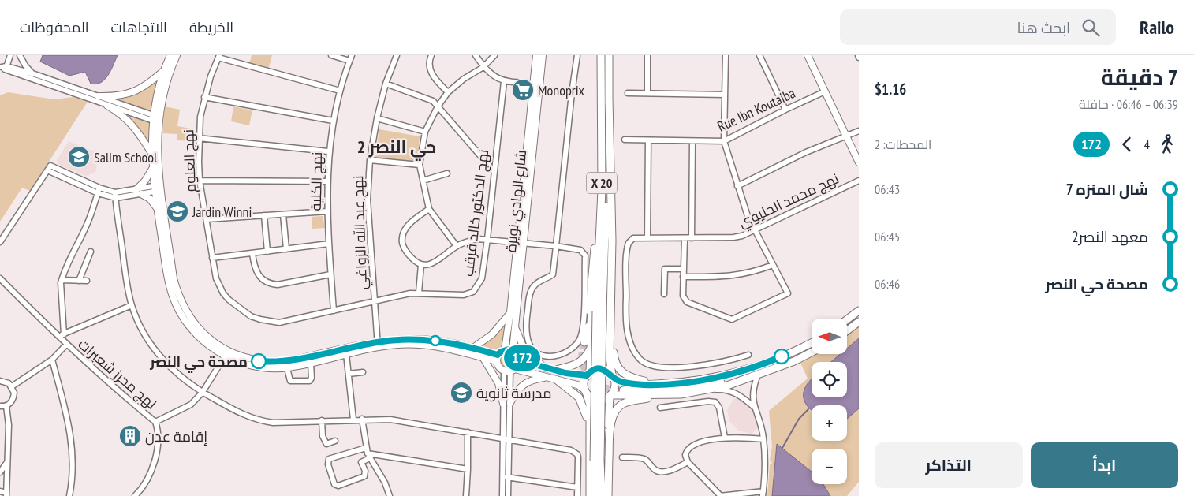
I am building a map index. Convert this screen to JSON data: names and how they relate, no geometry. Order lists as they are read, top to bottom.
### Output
{
  "streets": {
    "highway": ["X 20"],
    "main road": ["شارع الهادي نويرة"],
    "street": [
      "Rue Ibn Koutaiba",
      "نهج العلوم",
      "نهج الكلية",
      "نهج محمد الحليوي",
      "نهج الدكتور خالد قرقب",
      "نهج عبد الله الزواغي",
      "نهج محرز شعيرات"
    ]
  },
  "crossings": [
    ["نهج العلوم", "نهج الكلية"],
    ["نهج العلوم", "نهج الدكتور خالد قرقب"],
    ["نهج العلوم", "نهج عبد الله الزواغي"],
    ["نهج الدكتور خالد قرقب", "نهج عبد الله الزواغي"]
  ],
  "districts": ["حي النصر 2"],
  "places": {
    "supermarket": ["Monoprix"],
    "school or university": ["Salim School", "Jardin Winni", "مدرسة ثانوية"],
    "other": ["مصحة حي النصر"],
    "building": ["إقامة عدن"]
  },
  "lines": ["bus line 172"],
  "north": "left",
  "page": {
    "header": "Railo",
    "search": "ابحث هنا",
    "nav": ["الخريطة", "الاتجاهات", "المحفوظات"],
    "heading": ["7 دقيقة", "06:39 – 06:46 · حافلة", "$1.16"],
    "on_map": "172",
    "legs": ["4", "172", "المحطات: 2"],
    "list": [
      {
        "name": "شال المنزه 7",
        "value": "06:43"
      },
      {
        "name": "معهد النصر2",
        "value": "06:45"
      },
      {
        "name": "مصحة حي النصر",
        "value": "06:46"
      }
    ],
    "map_buttons": ["+", "−"],
    "buttons": ["ابدأ", "التذاكر"]
  }
}
